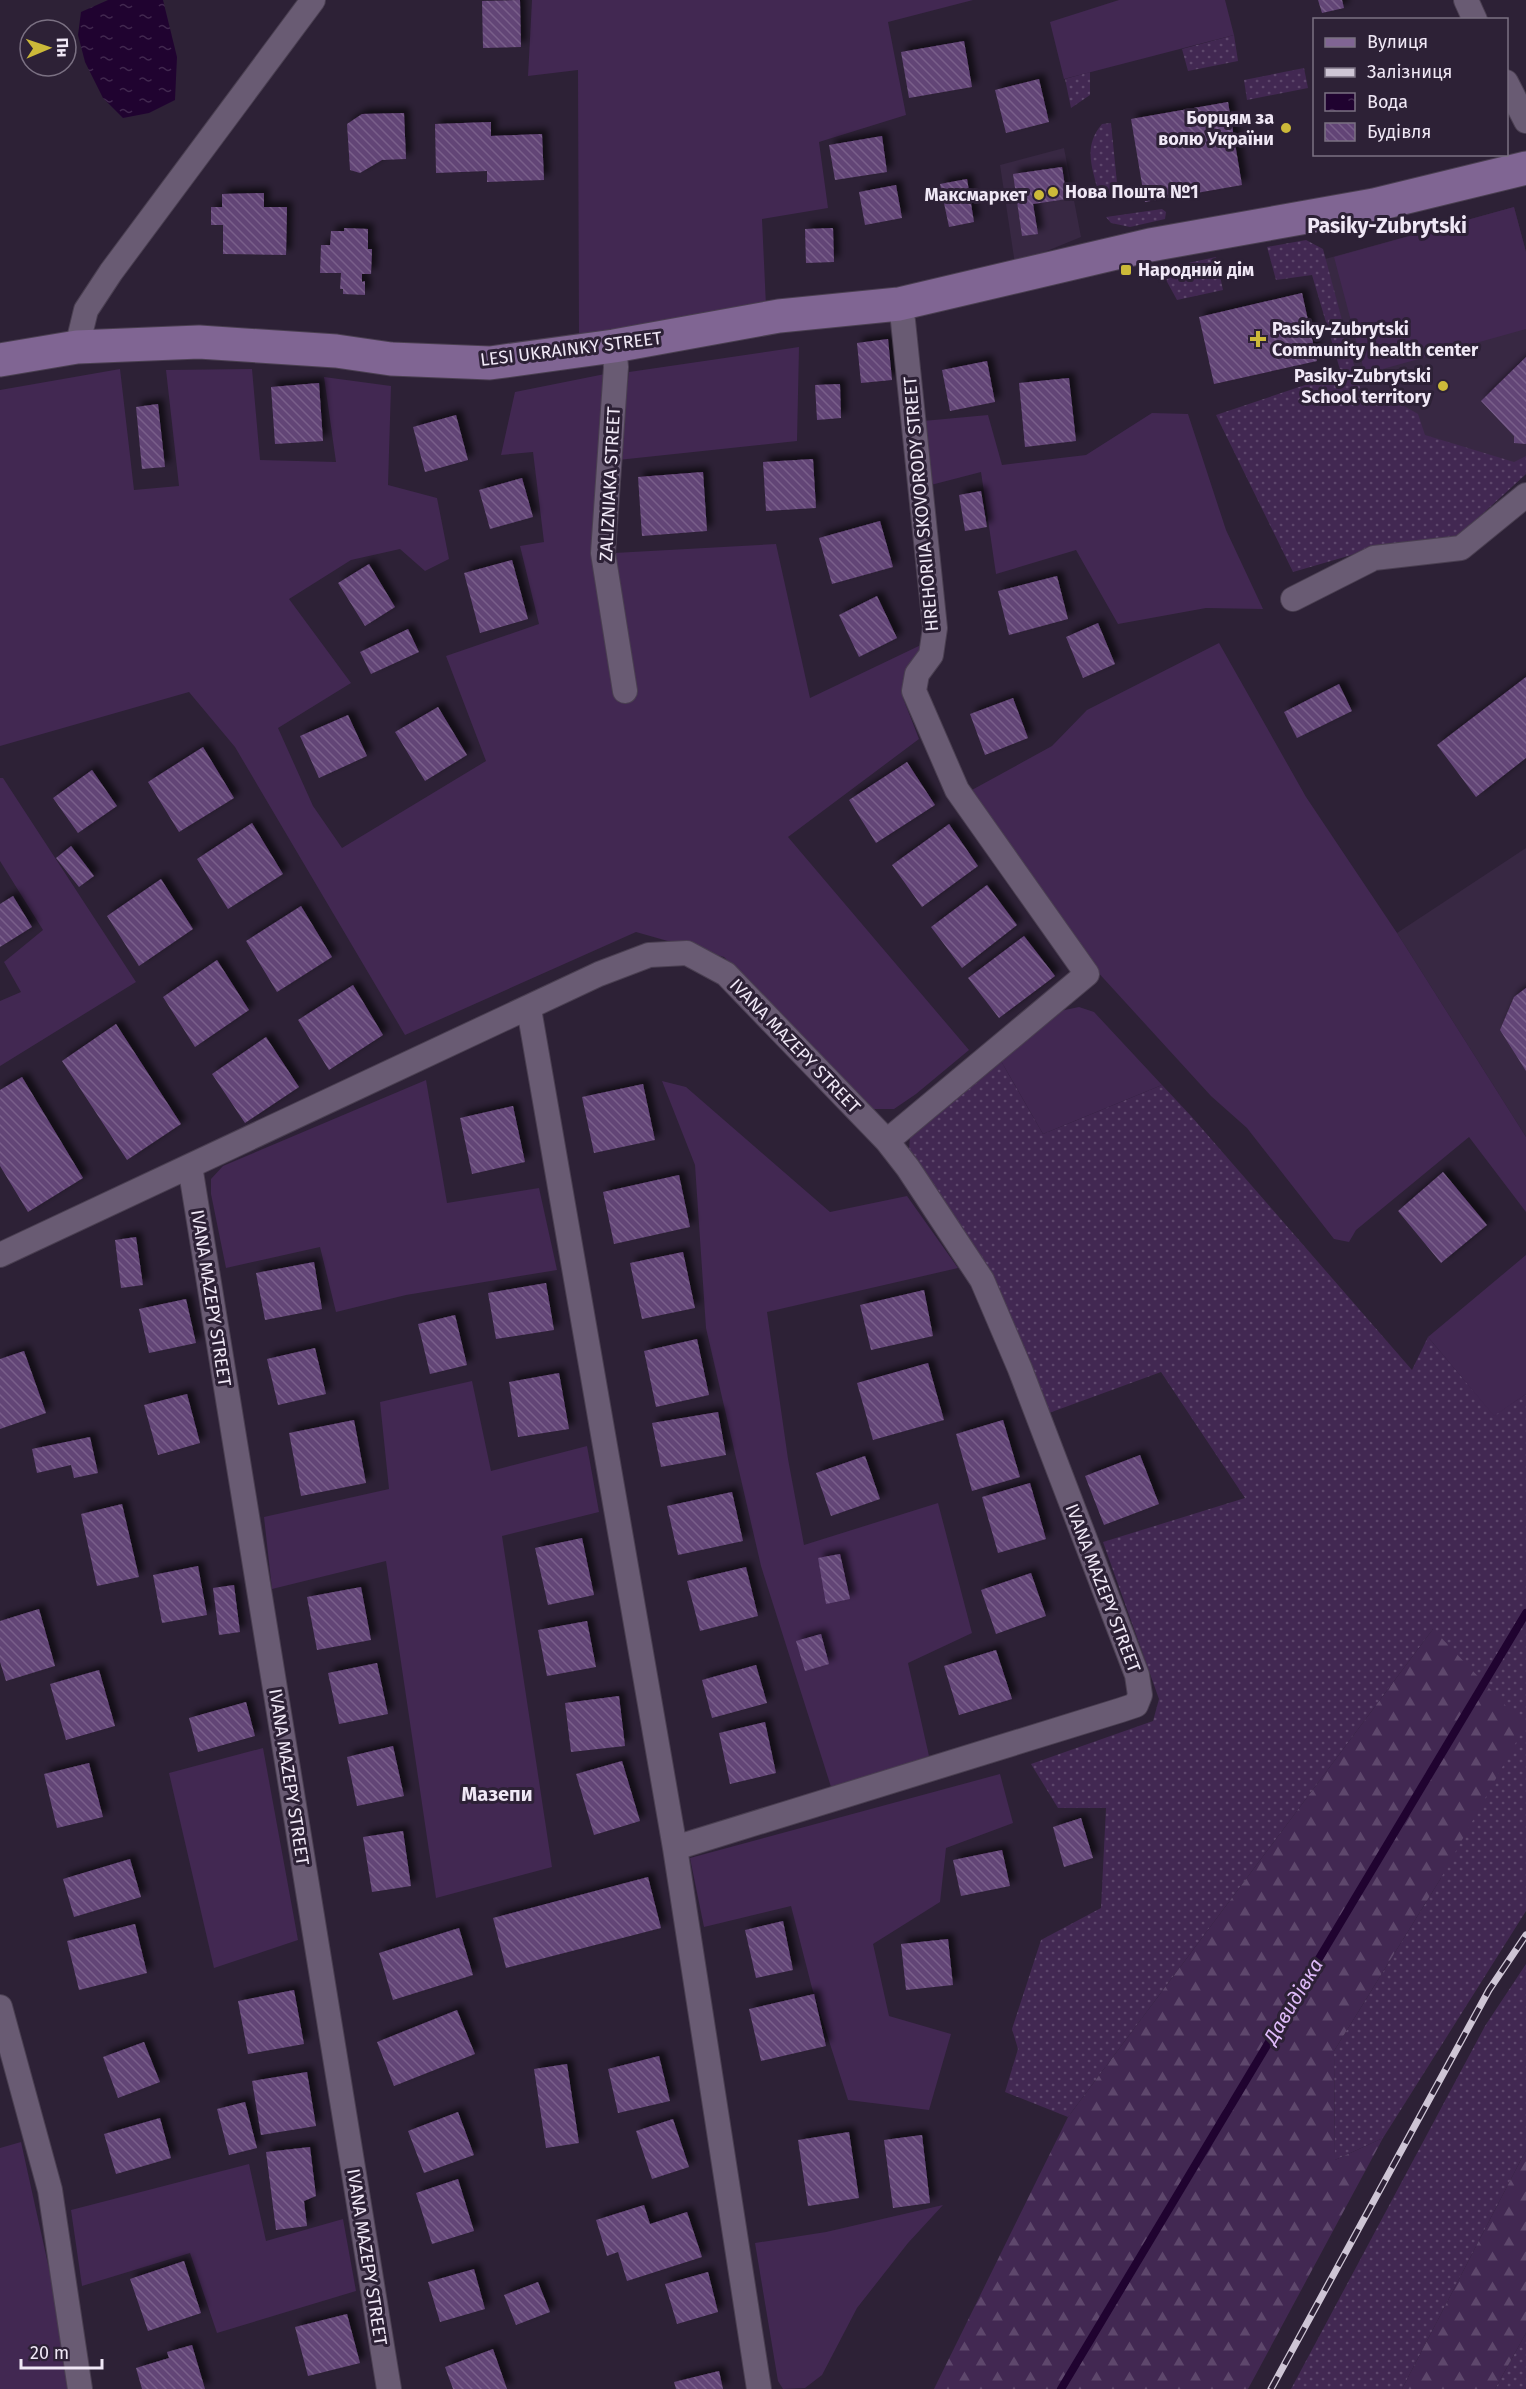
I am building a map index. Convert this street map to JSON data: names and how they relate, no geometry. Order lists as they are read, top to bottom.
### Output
{
  "streets": {
    "main road": ["LESI UKRAINKY STREET"],
    "street": ["ZALIZNIAKA STREET", "HREHORIIA SKOVORODY STREET", "IVANA MAZEPY STREET"]
  },
  "crossings": [
    ["LESI UKRAINKY STREET", "ZALIZNIAKA STREET"],
    ["LESI UKRAINKY STREET", "HREHORIIA SKOVORODY STREET"],
    ["HREHORIIA SKOVORODY STREET", "IVANA MAZEPY STREET"]
  ],
  "districts": ["Pasiky-Zubrytski", "Мазепи"],
  "water": ["Давидівка"],
  "places": {
    "other": [
      "Борцям за волю України",
      "Нова Пошта №1",
      "Максмаркет",
      "Pasiky-Zubrytski School territory"
    ],
    "transit": ["Народний дім"],
    "health": ["Pasiky-Zubrytski Community health center"]
  },
  "legend": [
    "Вулиця",
    "Залізниця",
    "Вода",
    "Будівля"
  ],
  "scale_bar": "20 m",
  "north": "right"
}
